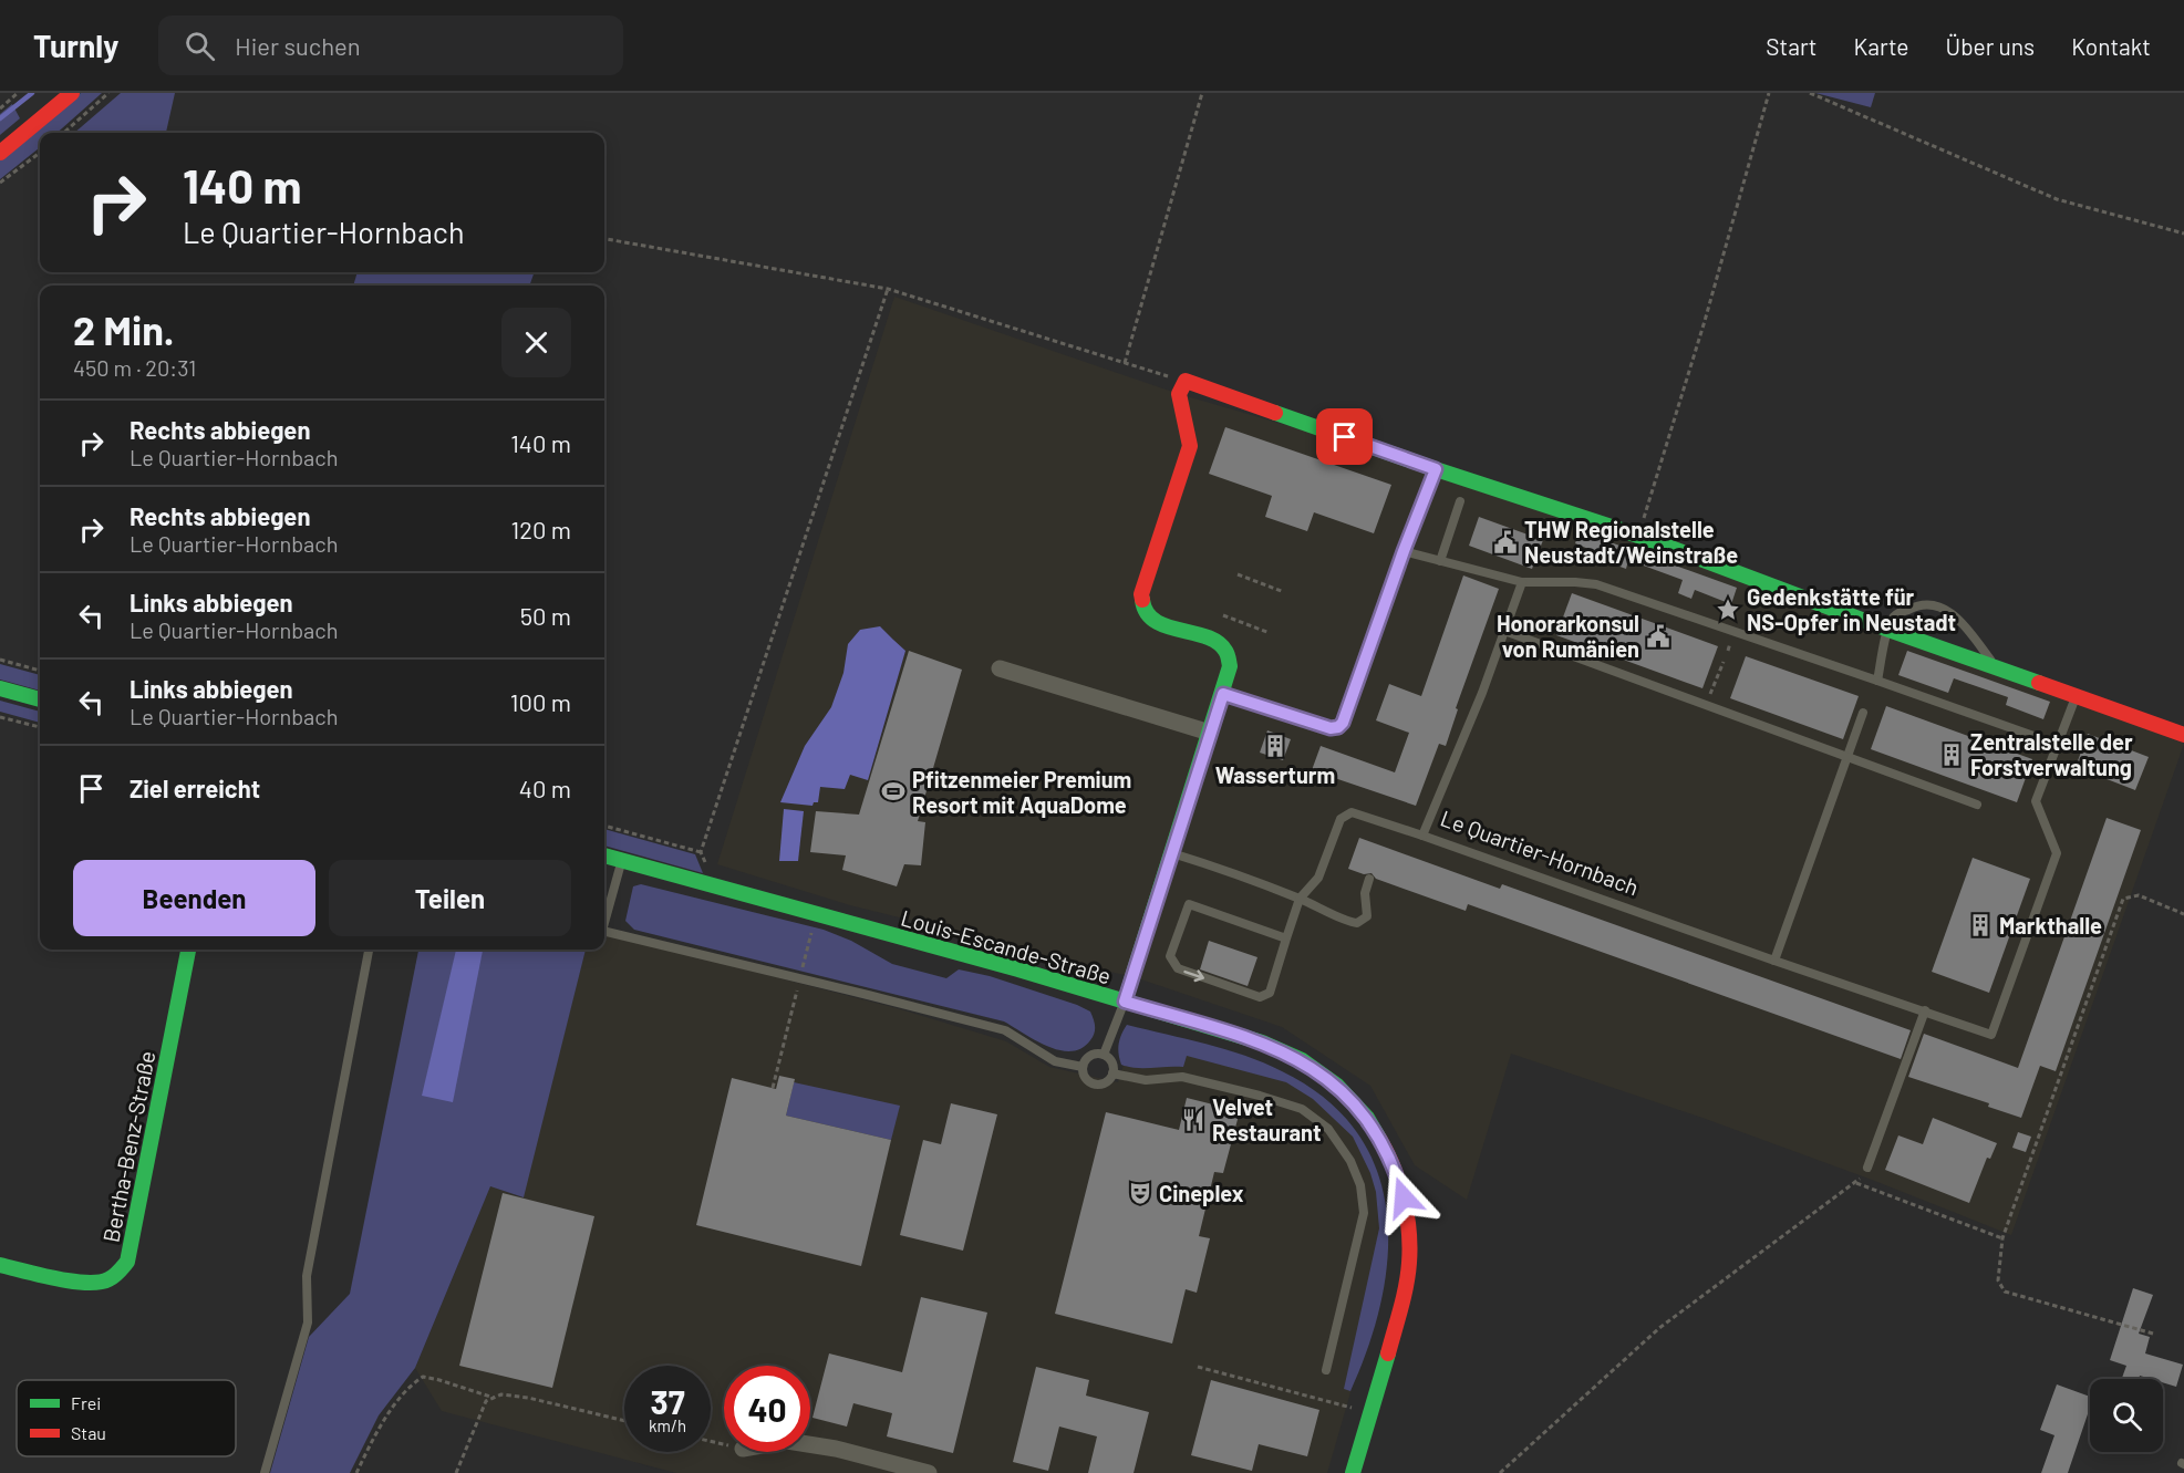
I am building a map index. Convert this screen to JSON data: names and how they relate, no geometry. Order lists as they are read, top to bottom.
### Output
{
  "streets": {
    "street": ["Louis-Escande-Straße", "Bertha-Benz-Straße"],
    "lane": ["Le Quartier-Hornbach"]
  },
  "places": {
    "public building": ["THW Regionalstelle Neustadt/Weinstraße", "Honorarkonsul von Rumänien"],
    "place": ["Gedenkstätte für NS-Opfer in Neustadt"],
    "building": ["Wasserturm", "Zentralstelle der Forstverwaltung", "Markthalle"],
    "sports": ["Pfitzenmeier Premium Resort mit AquaDome"],
    "restaurant": ["Velvet Restaurant"],
    "theatre": ["Cineplex"]
  },
  "legend": ["Frei", "Stau"],
  "page": {
    "header": "Turnly",
    "search": "Hier suchen",
    "nav": [
      "Start",
      "Karte",
      "Über uns",
      "Kontakt"
    ],
    "turn": ["140 m", "Le Quartier-Hornbach"],
    "heading": ["2 Min.", "450 m · 20:31"],
    "list": [
      {
        "name": "Rechts abbiegen",
        "note": "Le Quartier-Hornbach",
        "value": "140 m"
      },
      {
        "name": "Rechts abbiegen",
        "note": "Le Quartier-Hornbach",
        "value": "120 m"
      },
      {
        "name": "Links abbiegen",
        "note": "Le Quartier-Hornbach",
        "value": "50 m"
      },
      {
        "name": "Links abbiegen",
        "note": "Le Quartier-Hornbach",
        "value": "100 m"
      },
      {
        "name": "Ziel erreicht",
        "value": "40 m"
      }
    ],
    "buttons": ["Beenden", "Teilen"],
    "speed": "37 km/h",
    "limit": "40"
  }
}
